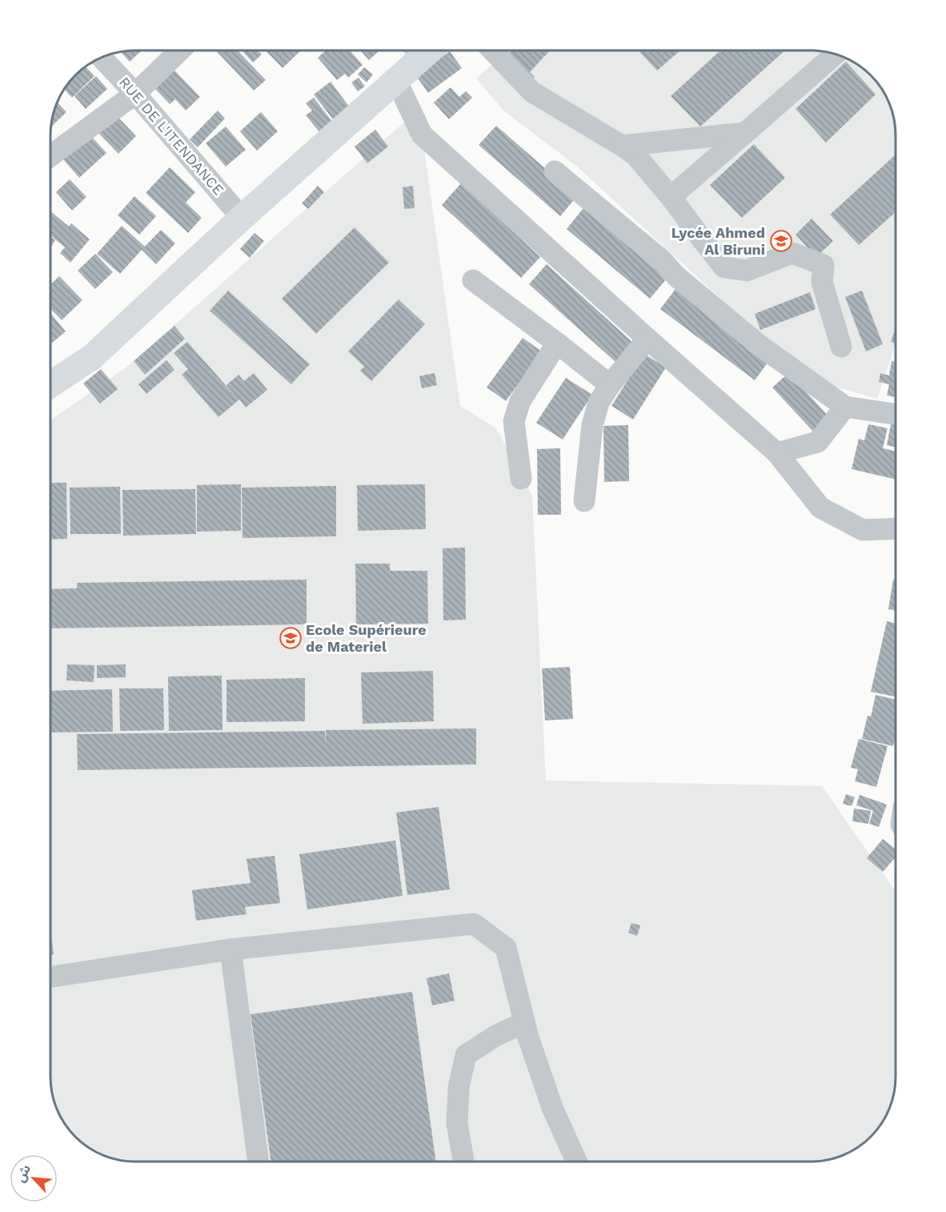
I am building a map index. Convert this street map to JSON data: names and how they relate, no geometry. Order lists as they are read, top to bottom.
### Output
{
  "streets": {
    "street": ["RUE DE L'ITENDANCE"]
  },
  "places": {
    "school or university": ["Lycée Ahmed Al Biruni", "Ecole Supérieure de Materiel"]
  },
  "north": "top left"
}
